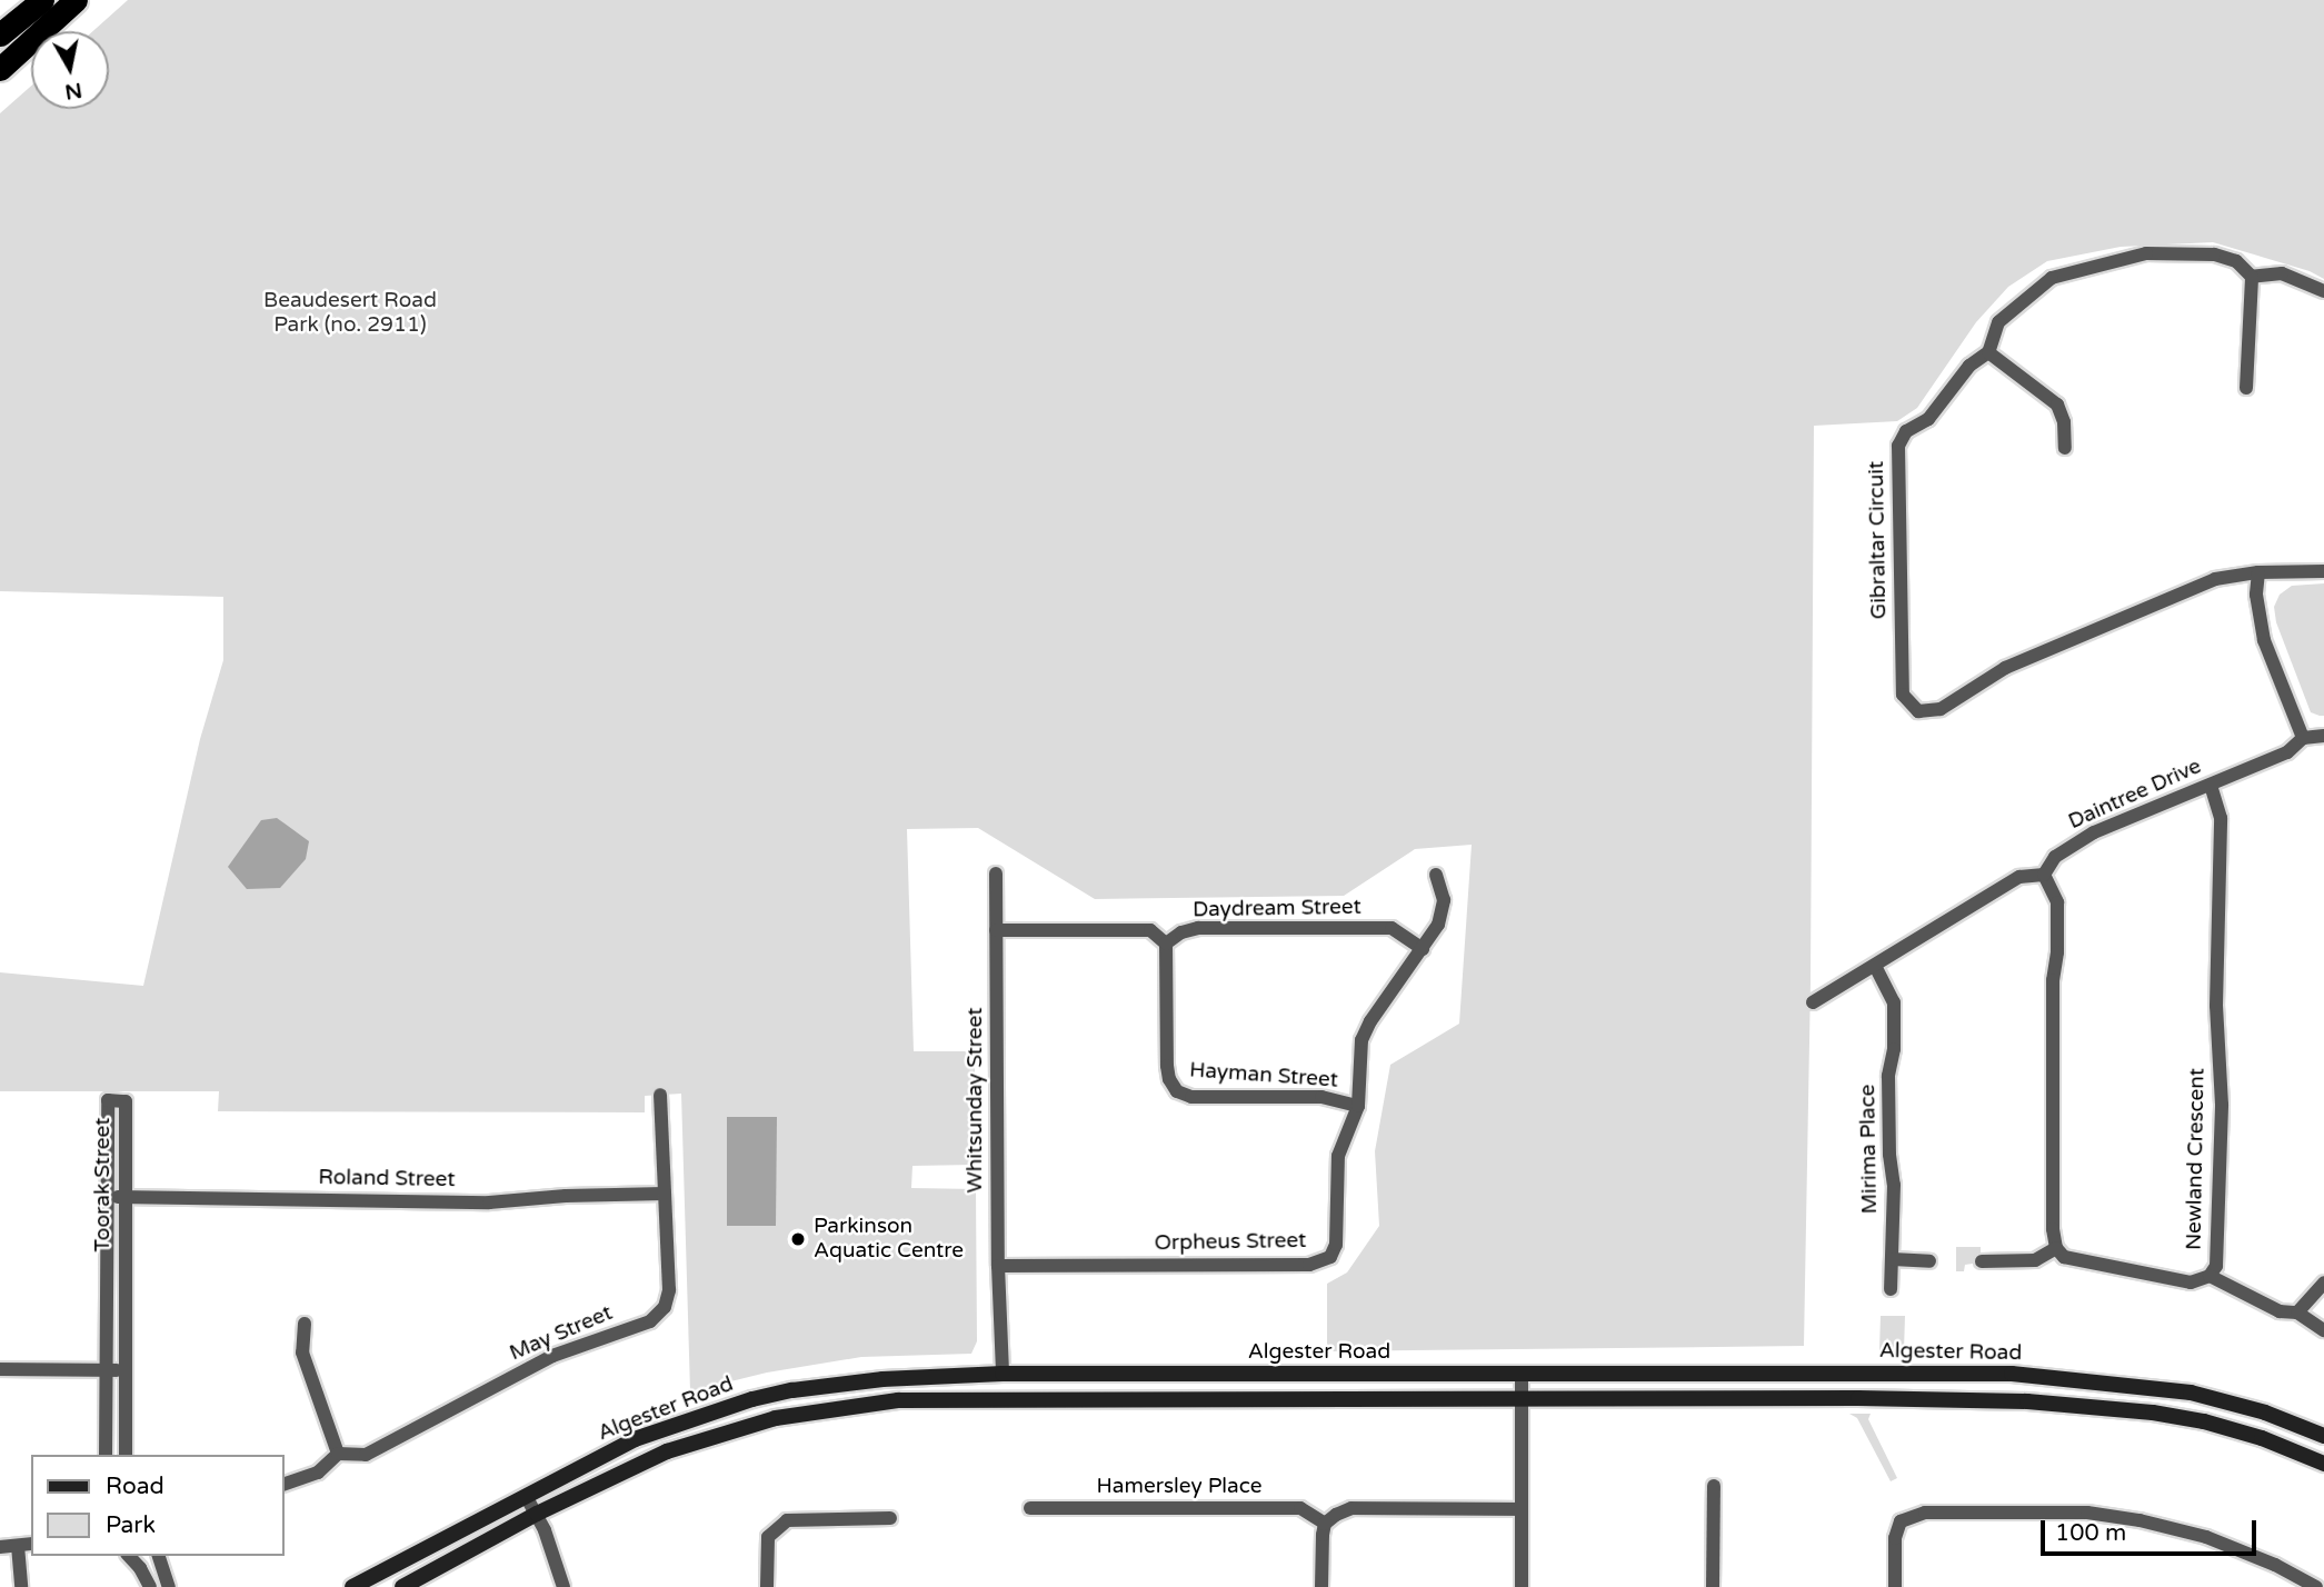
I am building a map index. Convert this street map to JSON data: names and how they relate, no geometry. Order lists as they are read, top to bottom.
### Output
{
  "streets": {
    "main road": ["Algester Road"],
    "street": [
      "Gibraltar Circuit",
      "Daintree Drive",
      "Daydream Street",
      "Hayman Street",
      "Whitsunday Street",
      "Mirima Place",
      "Newland Crescent",
      "Roland Street",
      "Toorak Street",
      "Orpheus Street",
      "May Street",
      "Hamersley Place"
    ]
  },
  "crossings": [
    ["Daintree Drive", "Newland Crescent"],
    ["Daydream Street", "Hayman Street"],
    ["Daydream Street", "Orpheus Street"],
    ["Hayman Street", "Orpheus Street"],
    ["Whitsunday Street", "Orpheus Street"],
    ["Whitsunday Street", "Algester Road"],
    ["Roland Street", "Toorak Street"],
    ["Roland Street", "May Street"]
  ],
  "parks": ["Beaudesert Road Park (no. 2911)"],
  "places": ["Parkinson Aquatic Centre"],
  "legend": ["Road", "Park"],
  "scale_bar": "100 m",
  "north": "bottom"
}
